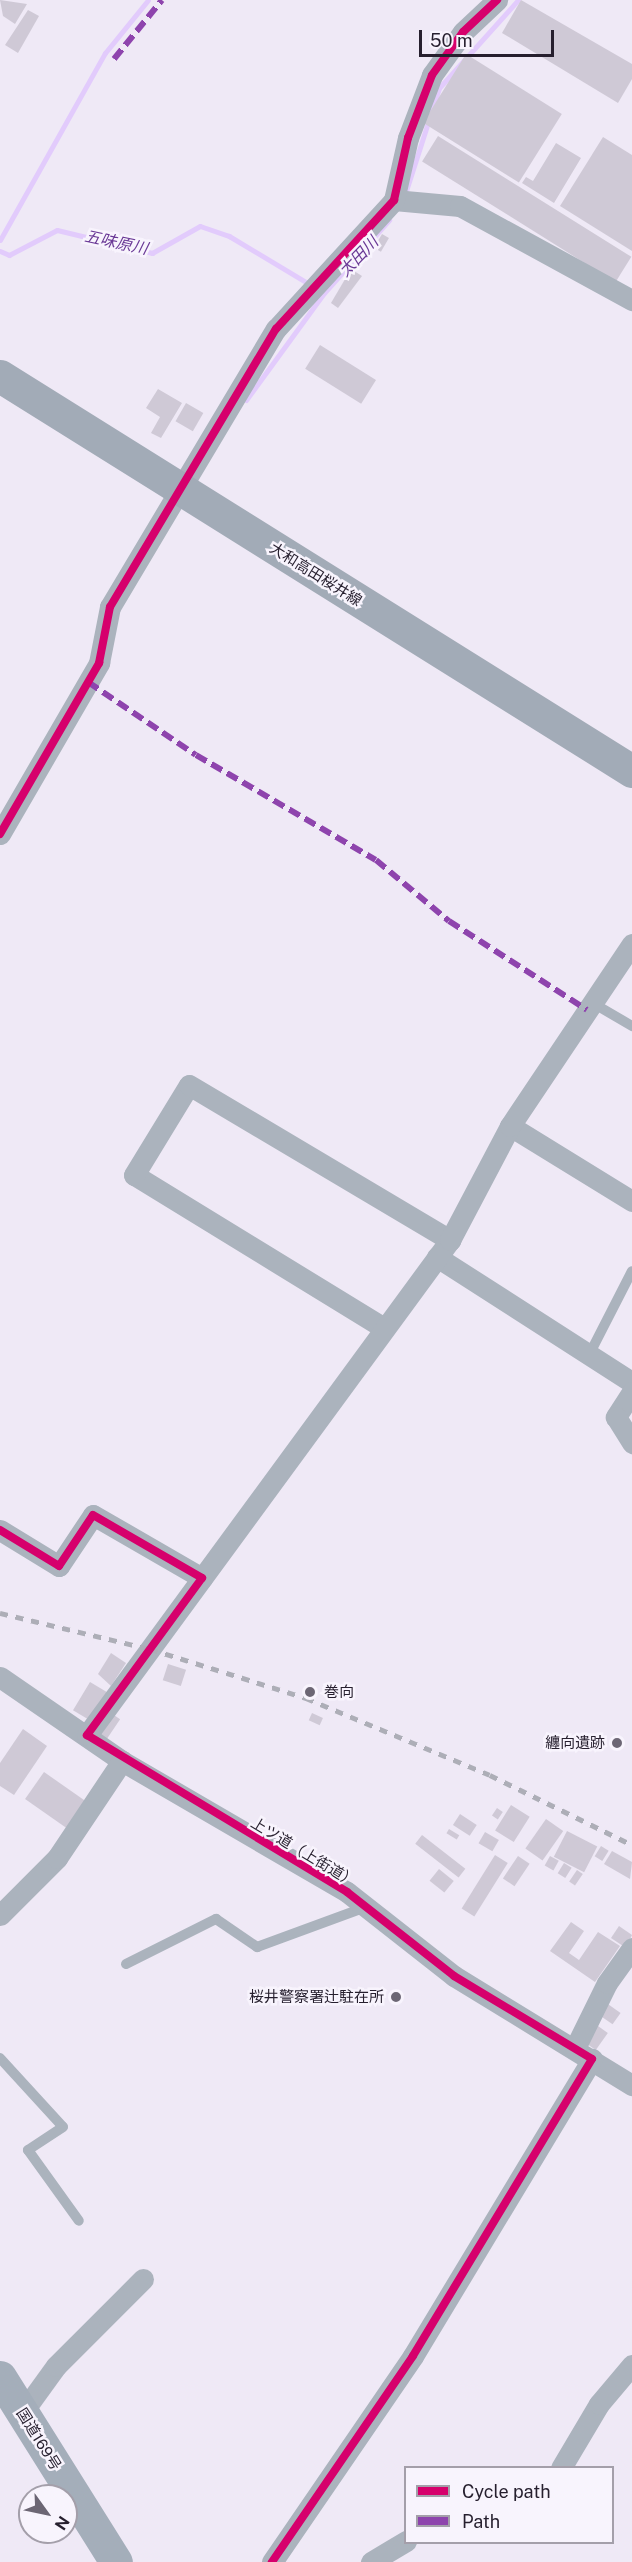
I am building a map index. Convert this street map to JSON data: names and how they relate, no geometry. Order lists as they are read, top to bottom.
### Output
{
  "streets": {
    "highway": ["国道169号"],
    "main road": ["大和高田桜井線"],
    "street": ["上ツ道（上街道）"]
  },
  "water": ["五味原川", "太田川"],
  "places": ["巻向", "纏向遺跡", "桜井警察署辻駐在所"],
  "legend": ["Cycle path", "Path"],
  "scale_bar": "50 m",
  "north": "bottom right"
}
